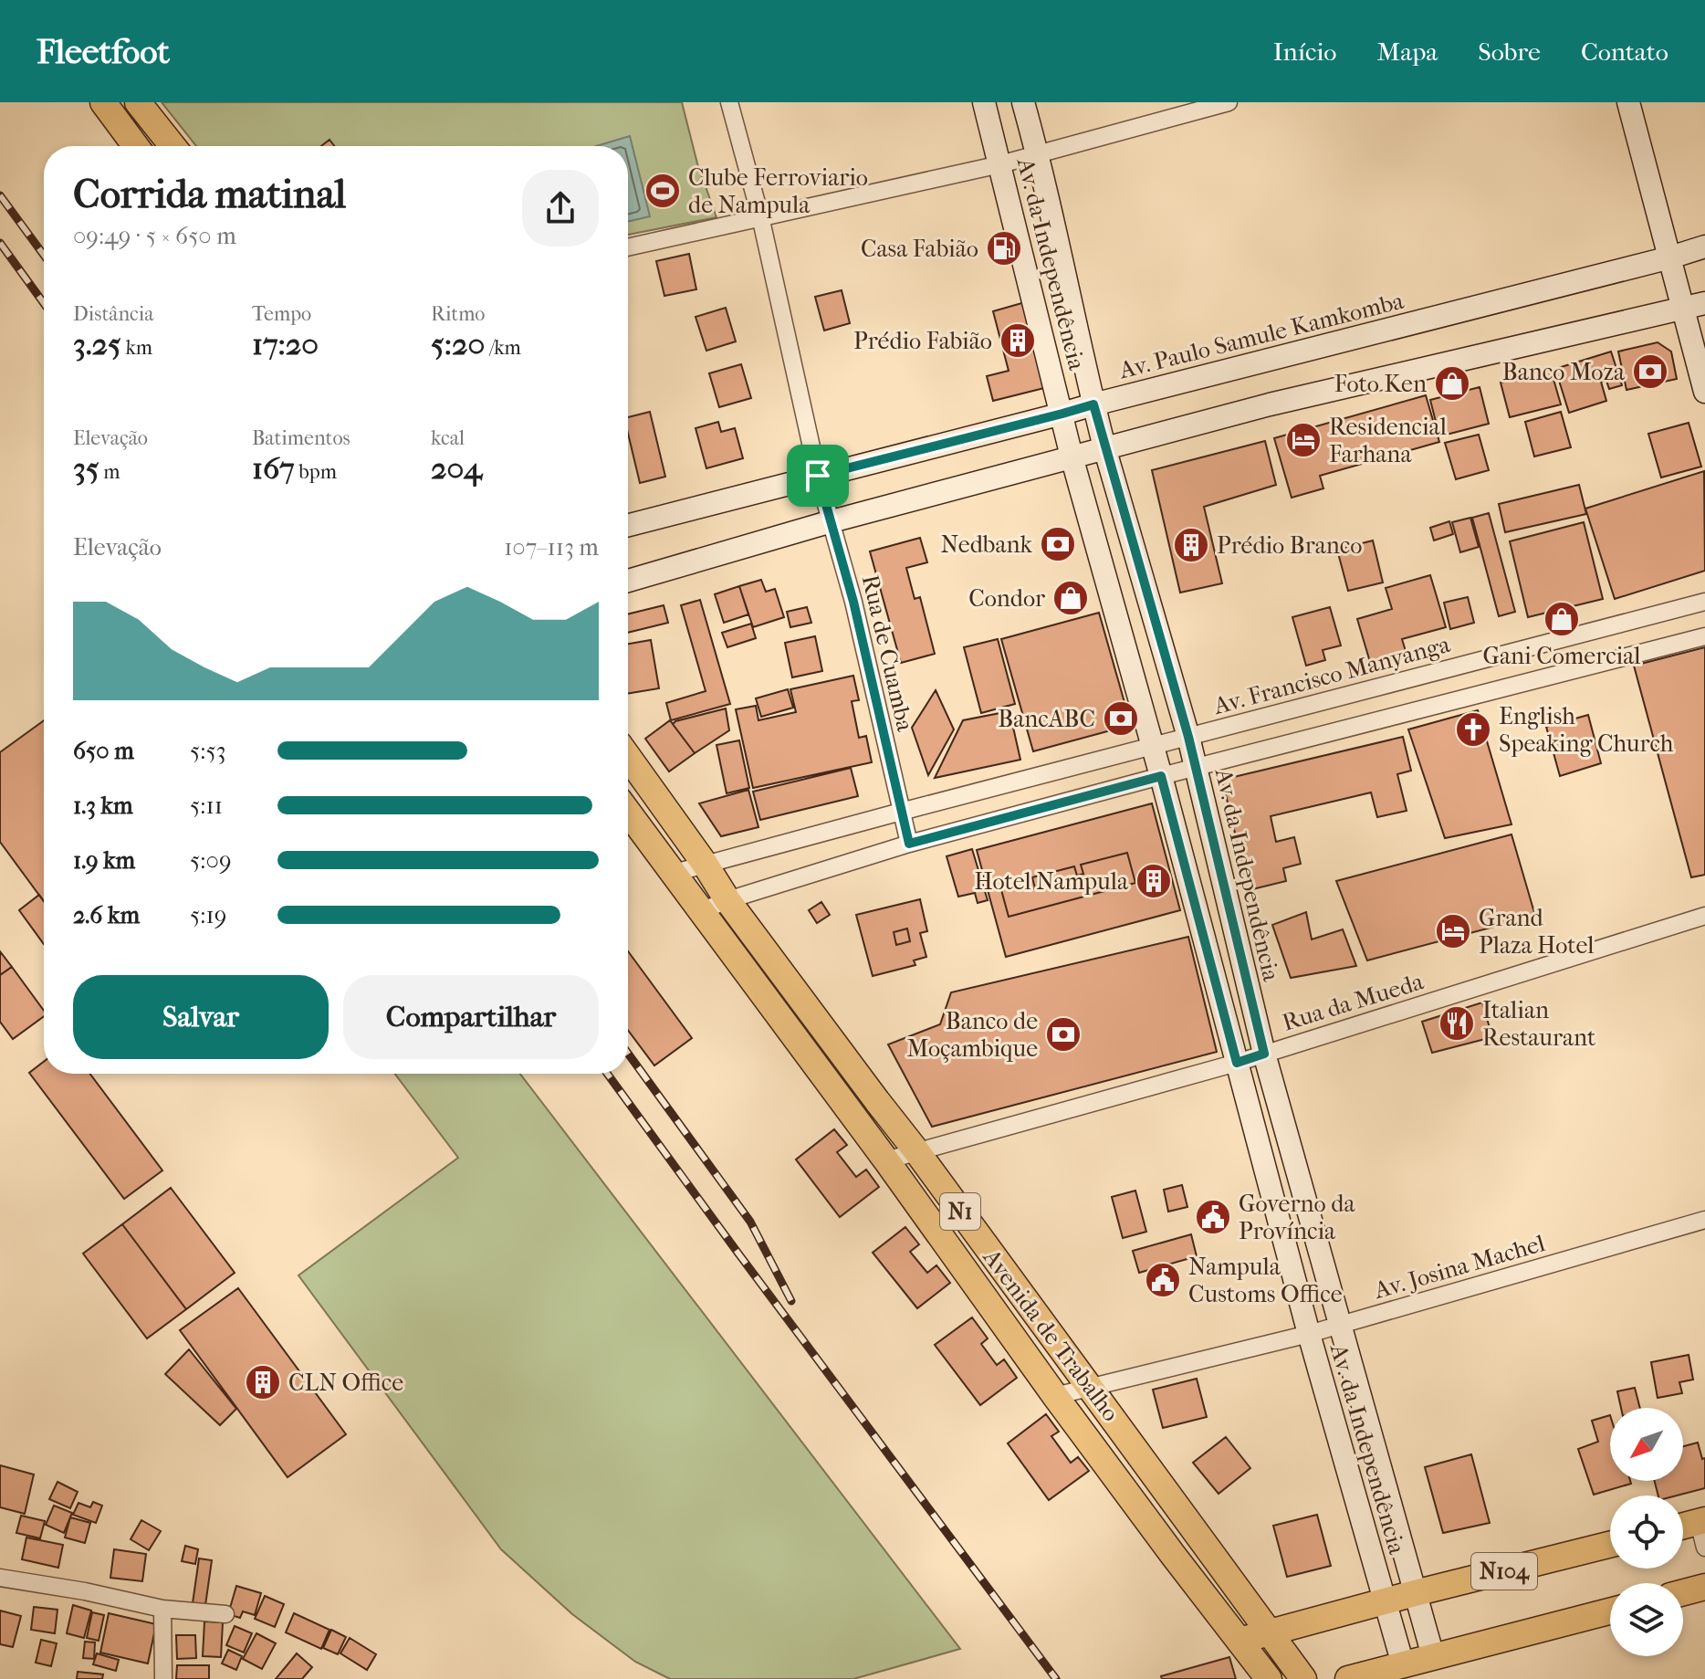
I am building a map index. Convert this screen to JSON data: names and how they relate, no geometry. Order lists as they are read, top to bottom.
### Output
{
  "streets": {
    "main road": [
      "Av. da Independência",
      "Av. Paulo Samule Kamkomba",
      "N1",
      "Avenida de Trabalho",
      "N104"
    ],
    "street": [
      "Rua de Cuamba",
      "Av. Francisco Manyanga",
      "Rua da Mueda",
      "Av. Josina Machel"
    ]
  },
  "crossings": [
    ["Av. da Independência", "Av. Paulo Samule Kamkomba"],
    ["Av. da Independência", "Av. Francisco Manyanga"],
    ["Av. da Independência", "Rua da Mueda"],
    ["Av. da Independência", "Av. Josina Machel"],
    ["Av. da Independência", "N104"],
    ["Av. Paulo Samule Kamkomba", "Rua de Cuamba"],
    ["Rua de Cuamba", "Av. Francisco Manyanga"],
    ["Av. Francisco Manyanga", "Avenida de Trabalho"],
    ["Rua da Mueda", "Avenida de Trabalho"],
    ["Av. Josina Machel", "Avenida de Trabalho"],
    ["Avenida de Trabalho", "N104"]
  ],
  "places": {
    "sports": ["Clube Ferroviario de Nampula"],
    "fuel station": ["Casa Fabião"],
    "building": [
      "Prédio Fabião",
      "Prédio Branco",
      "Hotel Nampula",
      "CLN Office"
    ],
    "bank": [
      "Banco Moza",
      "Nedbank",
      "BancABC",
      "Banco de Moçambique"
    ],
    "shop": ["Foto Ken", "Condor", "Gani Comercial"],
    "hotel": ["Residencial Farhana", "Grand Plaza Hotel"],
    "church": ["English Speaking Church"],
    "restaurant": ["Italian Restaurant"],
    "public building": ["Governo da Província", "Nampula Customs Office"]
  },
  "north": "bottom left",
  "page": {
    "header": "Fleetfoot",
    "nav": [
      "Início",
      "Mapa",
      "Sobre",
      "Contato"
    ],
    "heading": ["Corrida matinal", "09:49 · 5 × 650 m"],
    "stats": [
      ["Distância", "3.25 km"],
      ["Tempo", "17:20"],
      ["Ritmo", "5:20 /km"],
      ["Elevação", "35 m"],
      ["Batimentos", "167 bpm"],
      ["kcal", "204"]
    ],
    "chart": ["Elevação", "107–113 m"],
    "list": [
      {
        "name": "650 m",
        "note": "5:53"
      },
      {
        "name": "1.3 km",
        "note": "5:11"
      },
      {
        "name": "1.9 km",
        "note": "5:09"
      },
      {
        "name": "2.6 km",
        "note": "5:19"
      }
    ],
    "buttons": ["Salvar", "Compartilhar"]
  }
}
